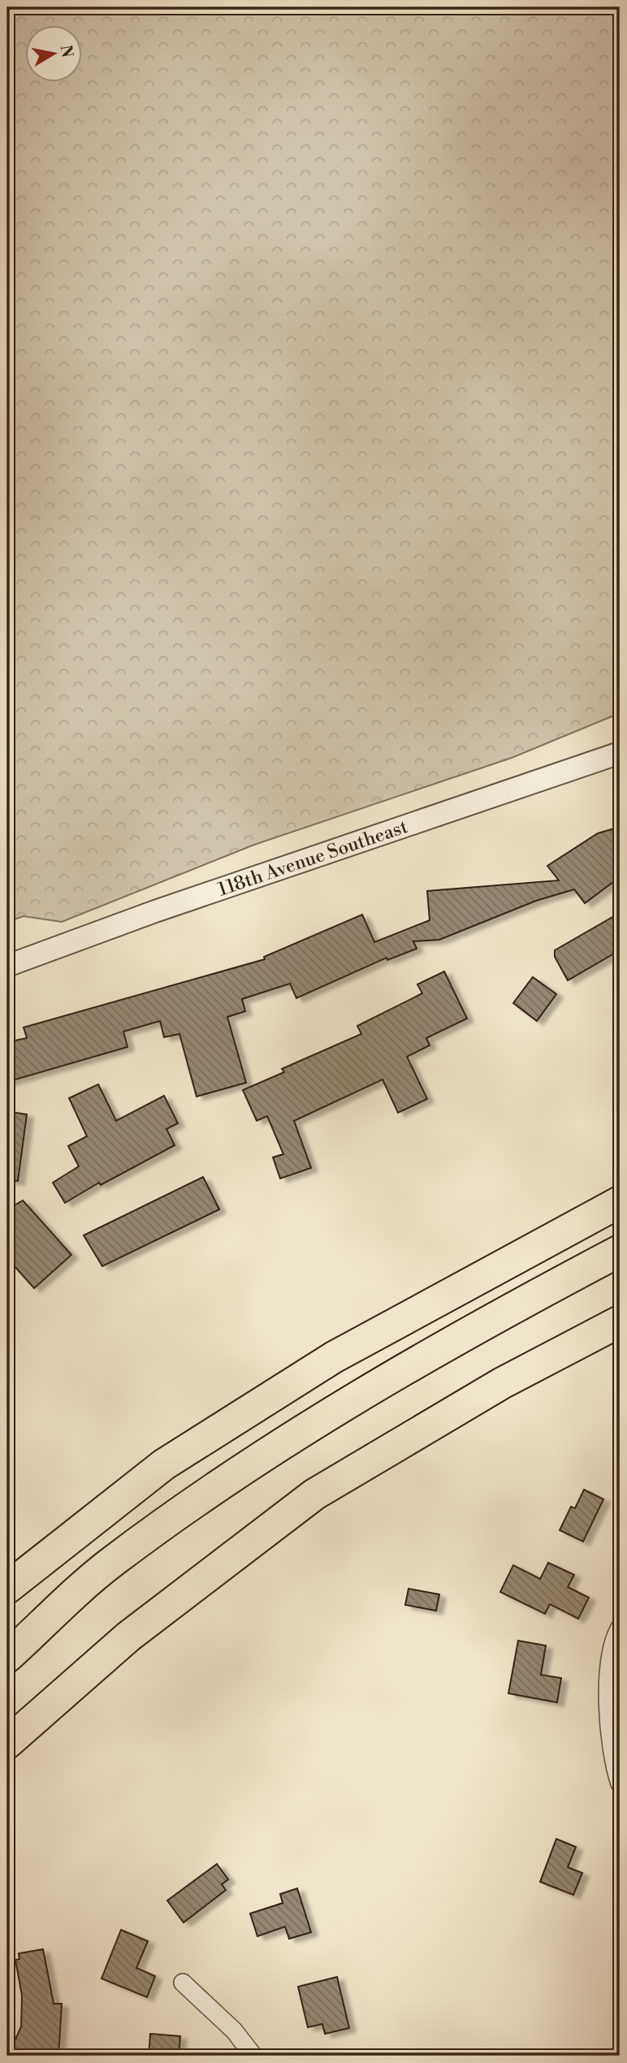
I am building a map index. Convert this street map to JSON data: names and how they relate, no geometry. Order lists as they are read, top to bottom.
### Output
{
  "streets": {
    "street": ["118th Avenue Southeast"]
  },
  "north": "right"
}
